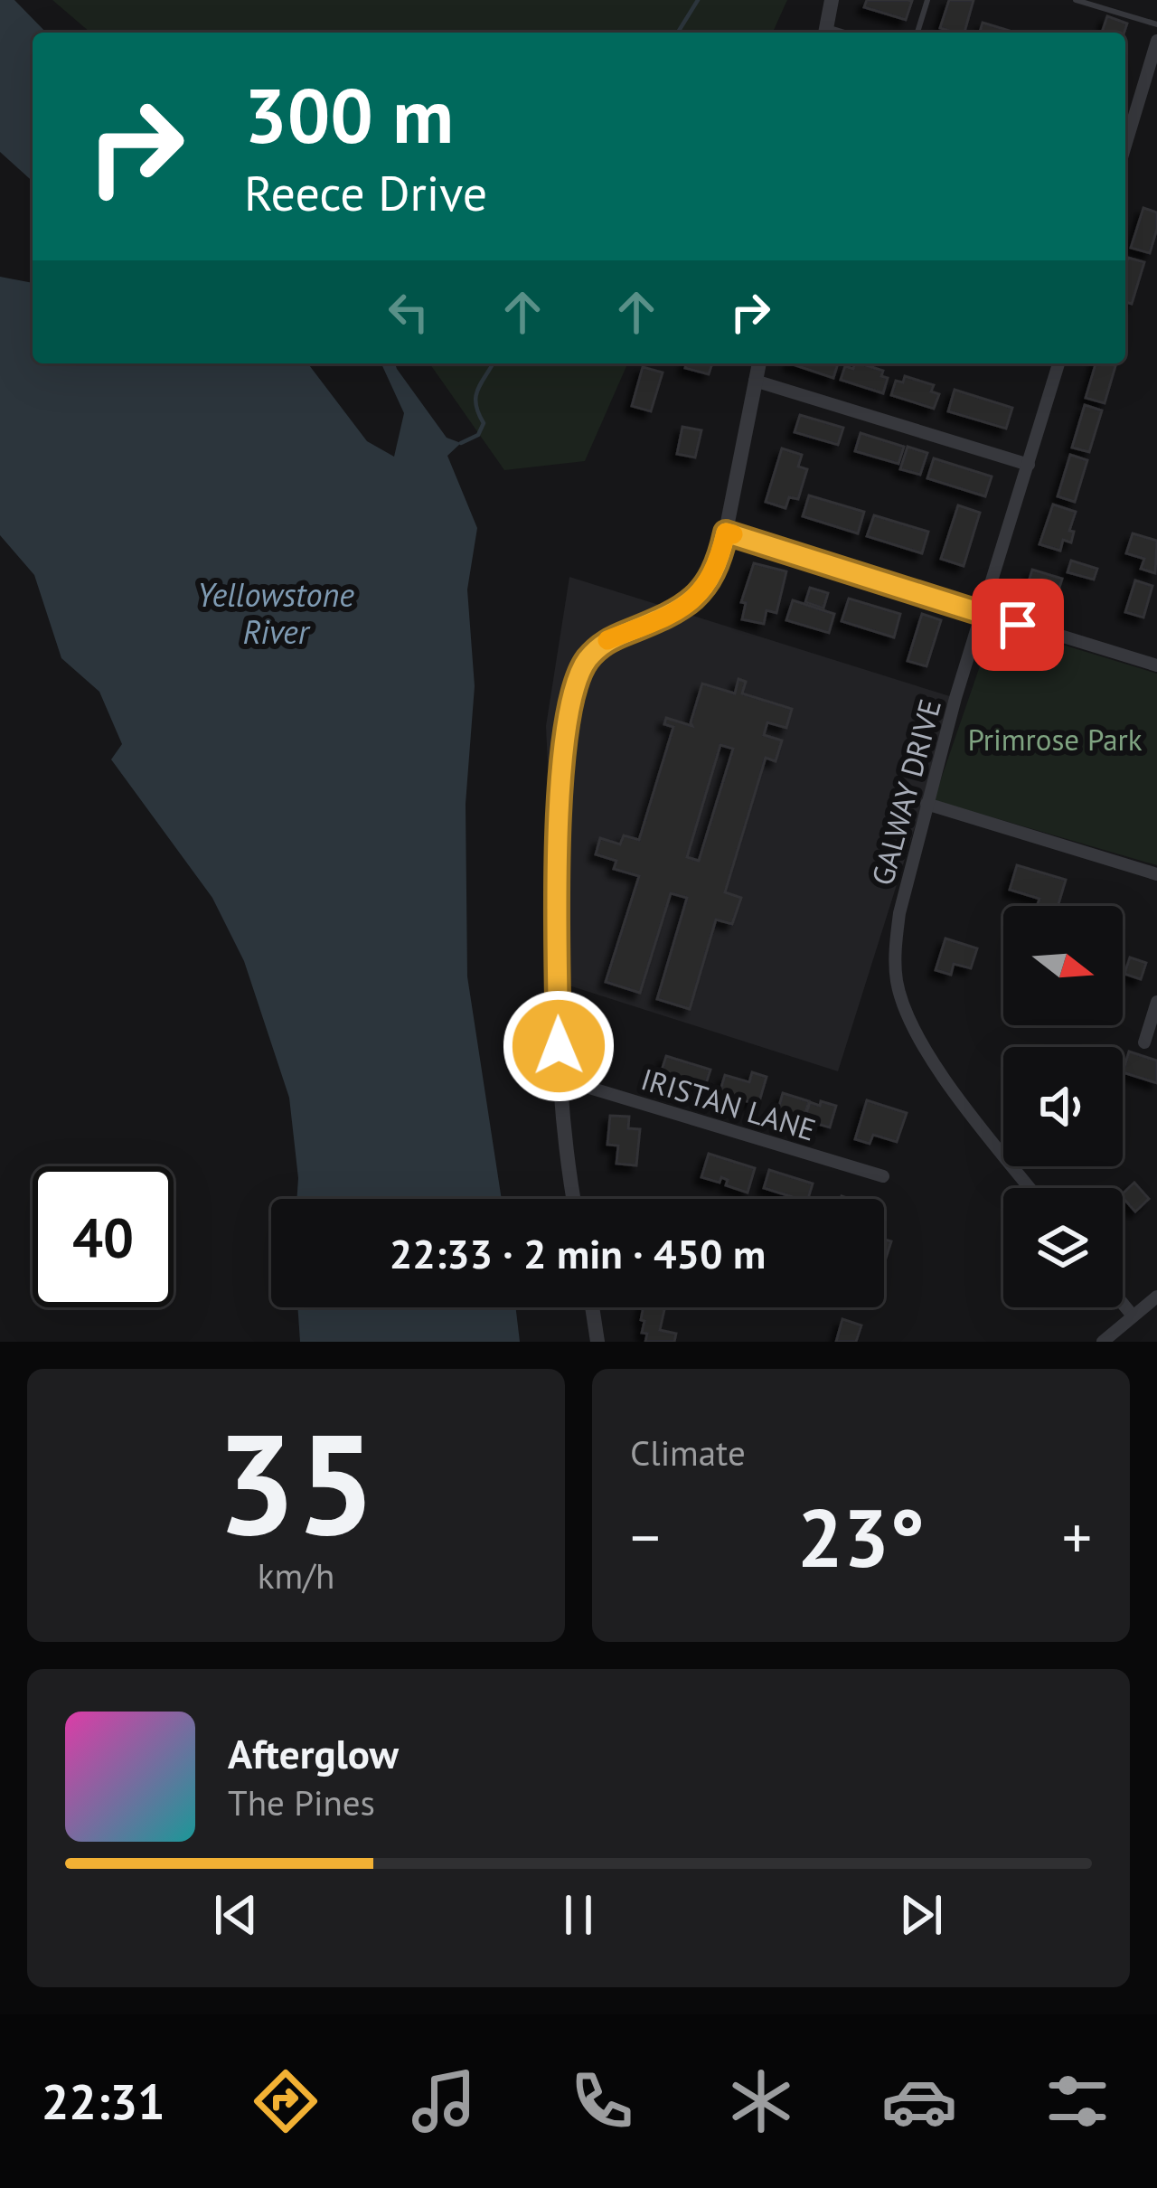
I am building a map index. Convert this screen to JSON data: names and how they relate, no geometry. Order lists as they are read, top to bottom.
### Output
{
  "streets": {
    "street": ["GALWAY DRIVE", "IRISTAN LANE"]
  },
  "water": ["Yellowstone River"],
  "parks": ["Primrose Park"],
  "north": "right",
  "page": {
    "turn": ["300 m", "Reece Drive"],
    "limit": "40",
    "trip": "22:33 · 2 min · 450 m",
    "tile": [
      ["35", "km/h"],
      "Climate"
    ],
    "heat": ["−", "23°", "+"],
    "song": ["Afterglow", "The Pines"],
    "tabs": "22:31"
  }
}
